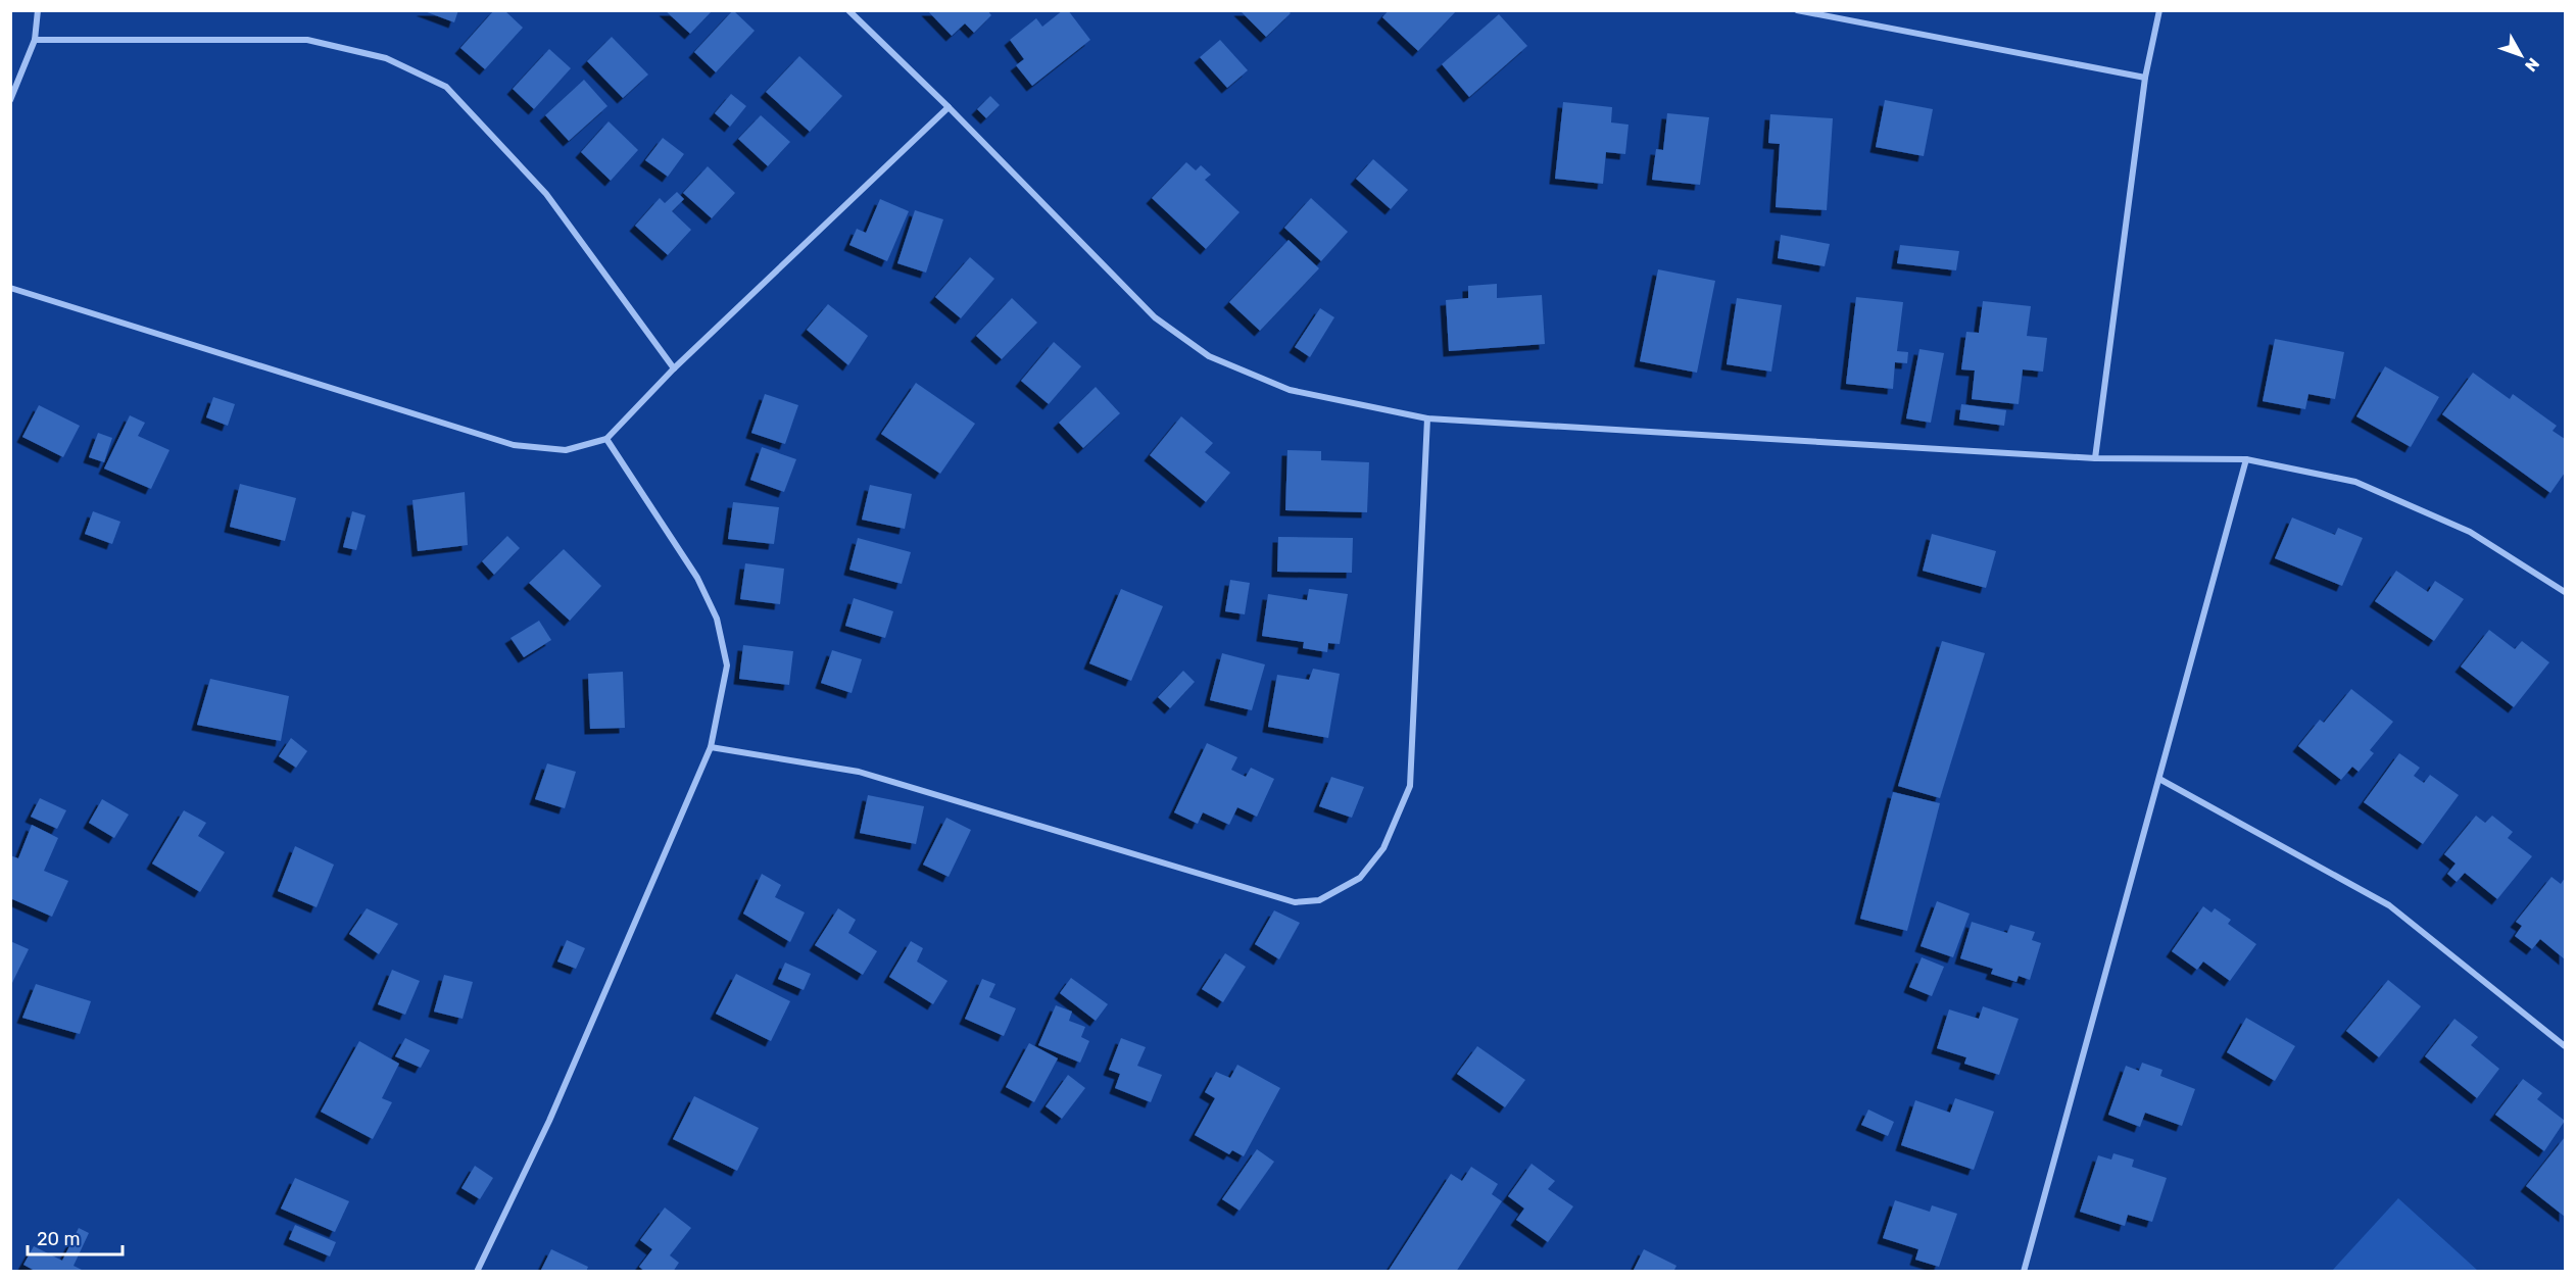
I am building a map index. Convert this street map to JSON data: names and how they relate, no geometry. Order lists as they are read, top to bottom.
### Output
{
  "scale_bar": "20 m",
  "north": "bottom right"
}
